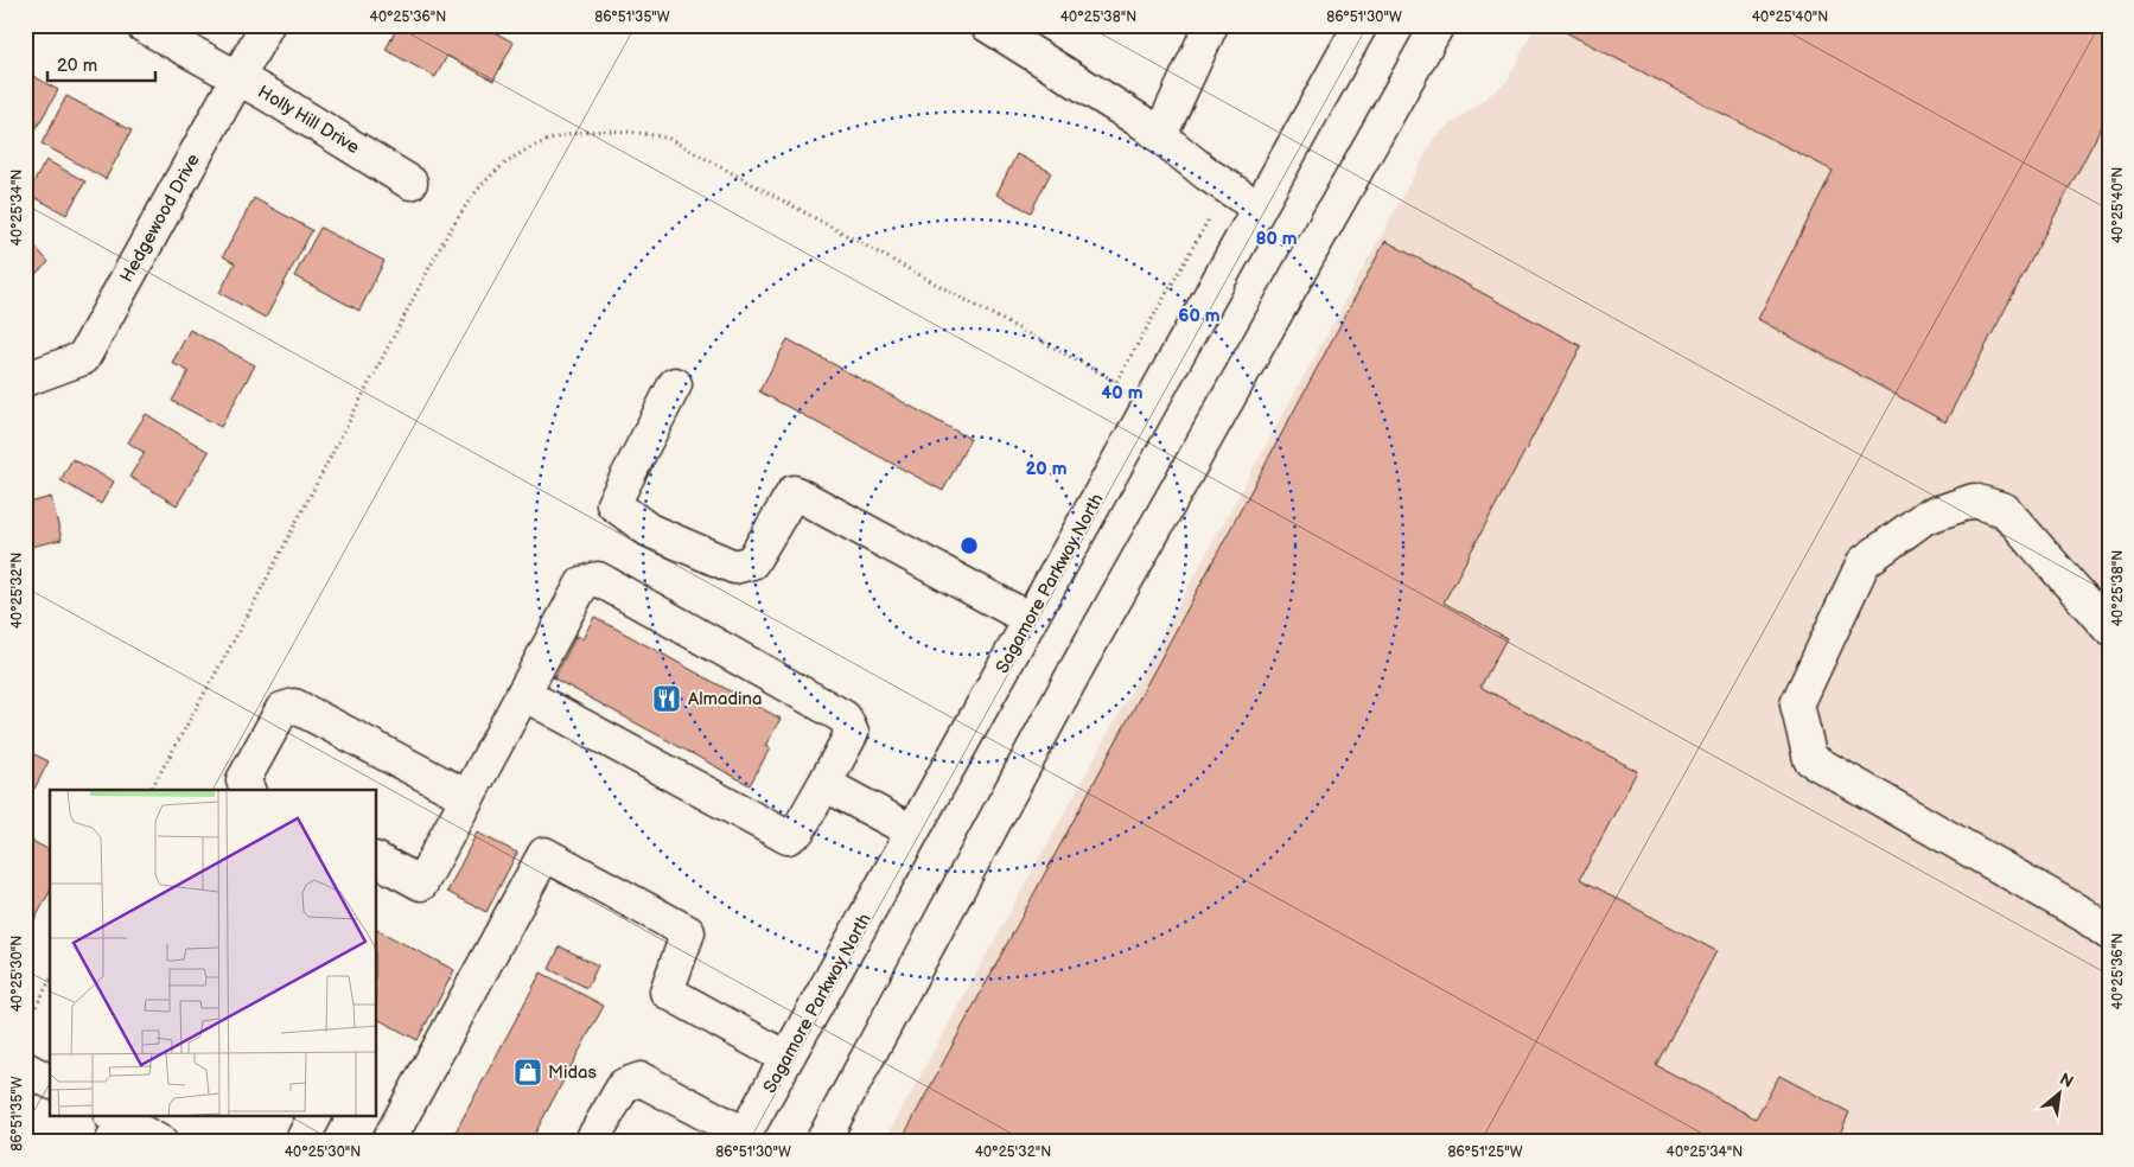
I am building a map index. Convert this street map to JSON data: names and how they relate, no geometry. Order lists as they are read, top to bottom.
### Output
{
  "streets": {
    "main road": ["Holly Hill Drive", "Hedgewood Drive", "Sagamore Parkway North"]
  },
  "crossings": [
    ["Holly Hill Drive", "Hedgewood Drive"]
  ],
  "places": {
    "restaurant": ["Almadina"],
    "shop": ["Midas"]
  },
  "scale_bar": "20 m",
  "north": "top right",
  "coordinates": [
    "40°25'36\"N",
    "86°51'35\"W",
    "40°25'38\"N",
    "86°51'30\"W",
    "40°25'40\"N",
    "40°25'34\"N",
    "40°25'32\"N",
    "40°25'30\"N",
    "86°51'25\"W"
  ],
  "rings": [
    "80 m",
    "60 m",
    "40 m",
    "20 m"
  ]
}
